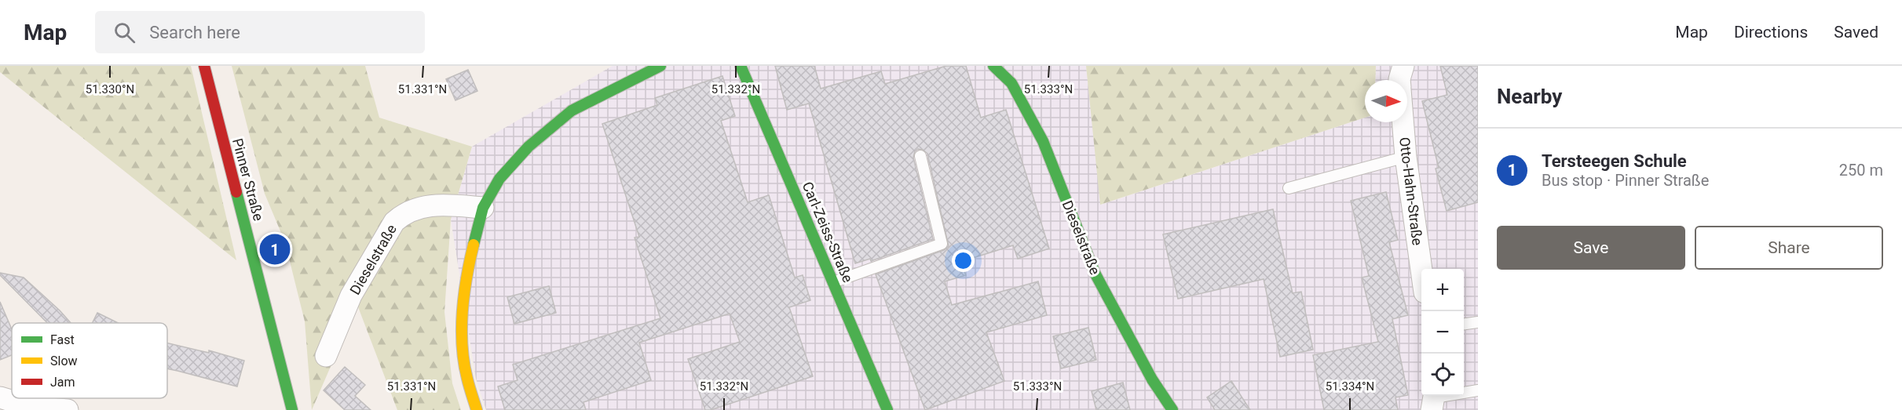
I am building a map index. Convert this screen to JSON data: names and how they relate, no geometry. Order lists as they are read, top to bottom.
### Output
{
  "streets": {
    "street": [
      "Pinner Straße",
      "Otto-Hahn-Straße",
      "Carl-Zeiss-Straße",
      "Dieselstraße"
    ]
  },
  "legend": ["Fast", "Slow", "Jam"],
  "north": "right",
  "page": {
    "header": "Map",
    "search": "Search here",
    "nav": ["Map", "Directions", "Saved"],
    "heading": "Nearby",
    "list": [
      {
        "mark": "1",
        "name": "Tersteegen Schule",
        "note": "Bus stop · Pinner Straße",
        "value": "250 m"
      }
    ],
    "buttons": ["Save", "Share"],
    "pins": "1",
    "map_buttons": ["+", "−"]
  },
  "coordinates": [
    "51.330°N",
    "51.331°N",
    "51.332°N",
    "51.333°N",
    "51.334°N"
  ]
}
